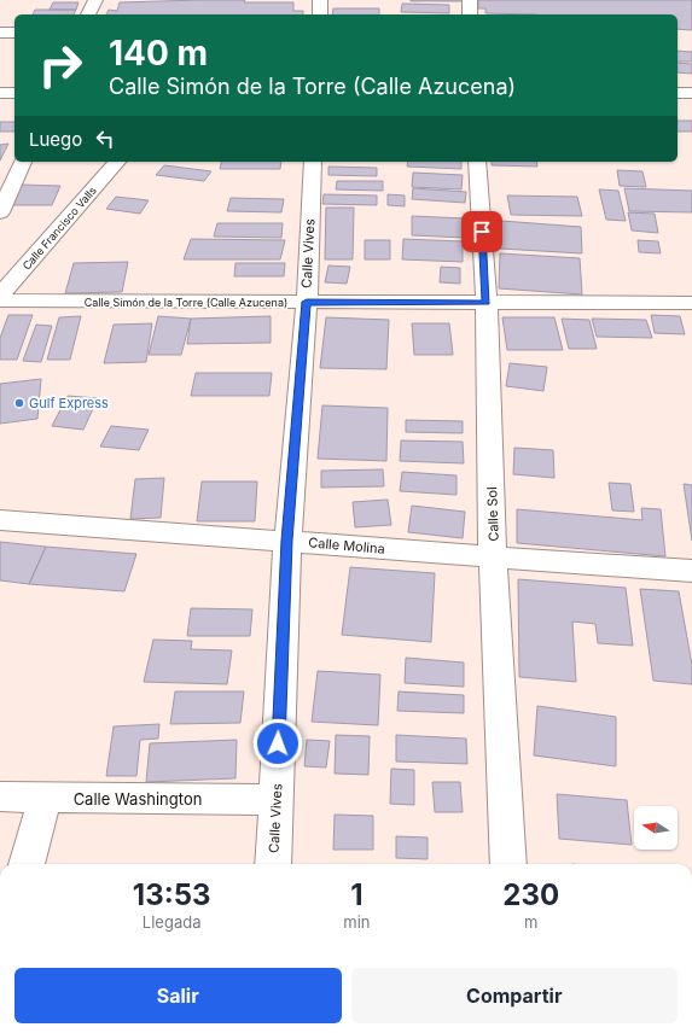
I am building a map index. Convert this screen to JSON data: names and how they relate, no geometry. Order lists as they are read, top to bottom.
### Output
{
  "streets": {
    "street": [
      "Calle Francisco Valls",
      "Calle Vives",
      "Calle Simón de la Torre (Calle Azucena)",
      "Calle Sol",
      "Calle Molina",
      "Calle Washington"
    ]
  },
  "crossings": [
    ["Calle Vives", "Calle Simón de la Torre (Calle Azucena)"],
    ["Calle Vives", "Calle Molina"],
    ["Calle Vives", "Calle Washington"],
    ["Calle Simón de la Torre (Calle Azucena)", "Calle Sol"],
    ["Calle Sol", "Calle Molina"]
  ],
  "places": ["Gulf Express"],
  "north": "left",
  "page": {
    "turn": ["140 m", "Calle Simón de la Torre (Calle Azucena)"],
    "then": "Luego",
    "eta": [
      "13:53",
      "Llegada",
      "1",
      "min",
      "230",
      "m"
    ],
    "buttons": ["Salir", "Compartir"]
  }
}
